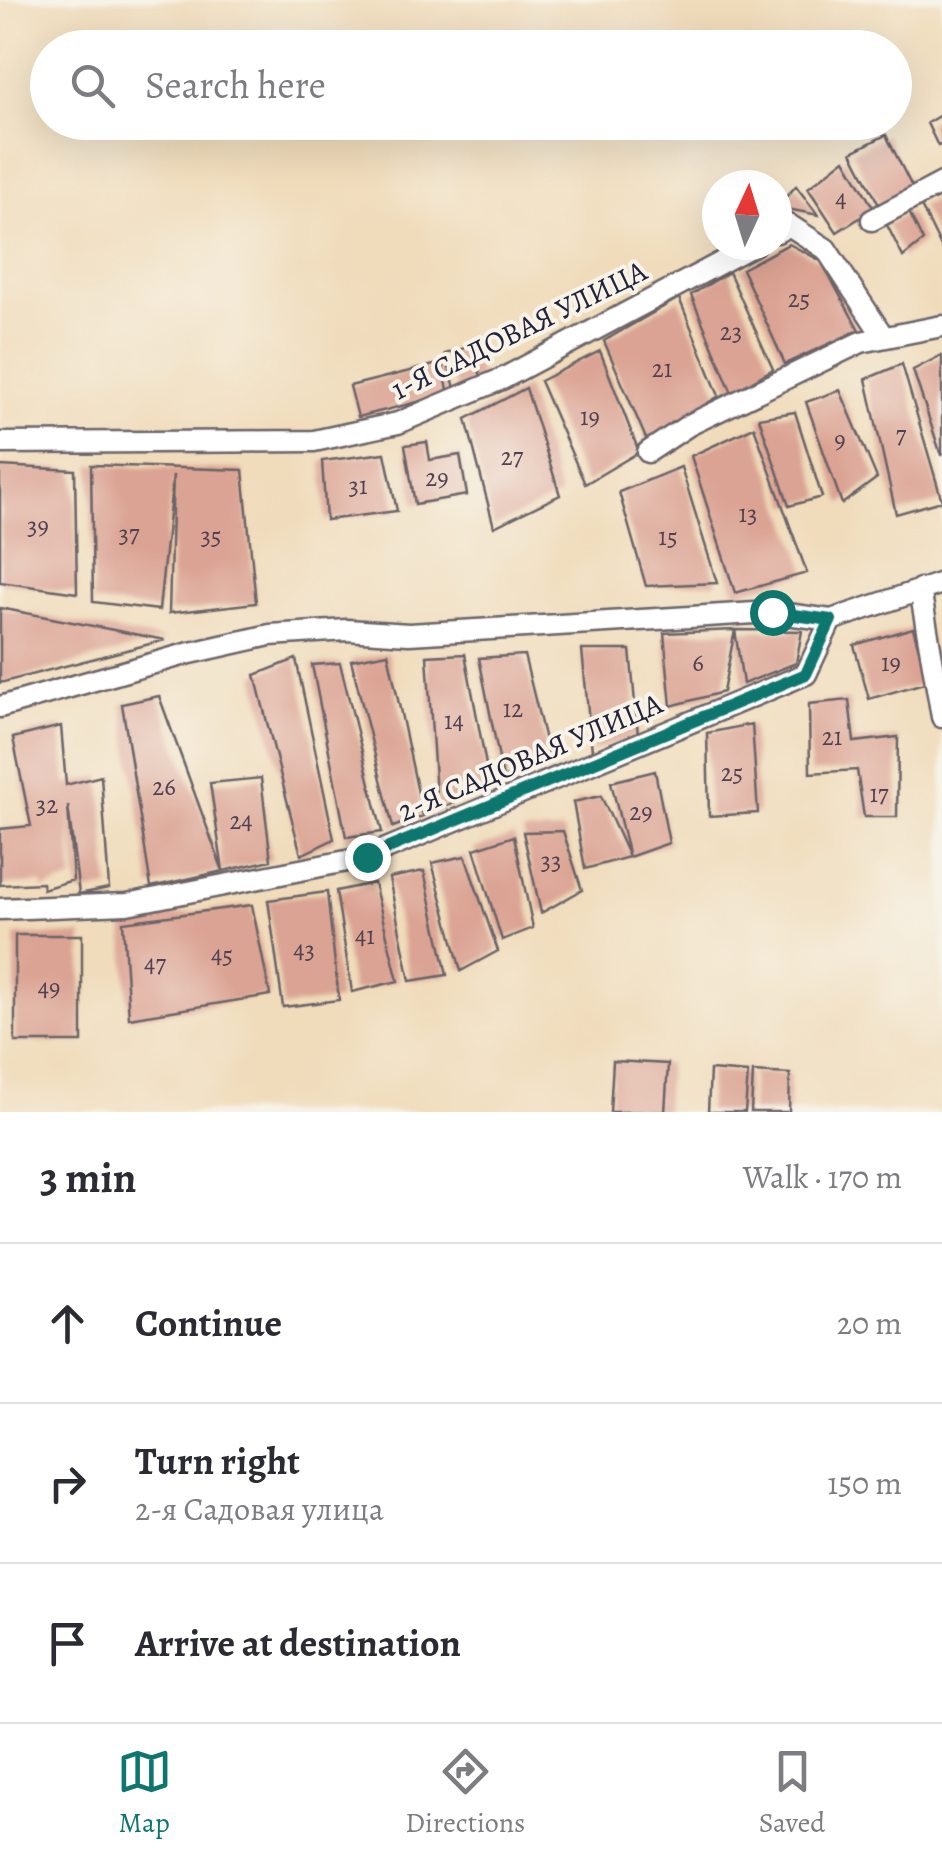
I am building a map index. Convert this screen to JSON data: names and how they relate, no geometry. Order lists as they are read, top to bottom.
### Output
{
  "streets": {
    "street": ["1-Я САДОВАЯ УЛИЦА", "2-Я САДОВАЯ УЛИЦА"]
  },
  "house_numbers": [
    "4",
    "25",
    "23",
    "21",
    "19",
    "7",
    "9",
    "27",
    "29",
    "31",
    "13",
    "39",
    "37",
    "35",
    "15",
    "6",
    "19",
    "12",
    "14",
    "21",
    "25",
    "26",
    "17",
    "32",
    "29",
    "24",
    "33",
    "41",
    "43",
    "45",
    "47",
    "49"
  ],
  "north": "top",
  "page": {
    "search": "Search here",
    "heading": ["3 min", "Walk · 170 m"],
    "list": [
      ["Continue", "20 m"],
      ["Turn right", "2-я Садовая улица", "150 m"],
      "Arrive at destination"
    ],
    "nav": ["Map", "Directions", "Saved"]
  }
}
